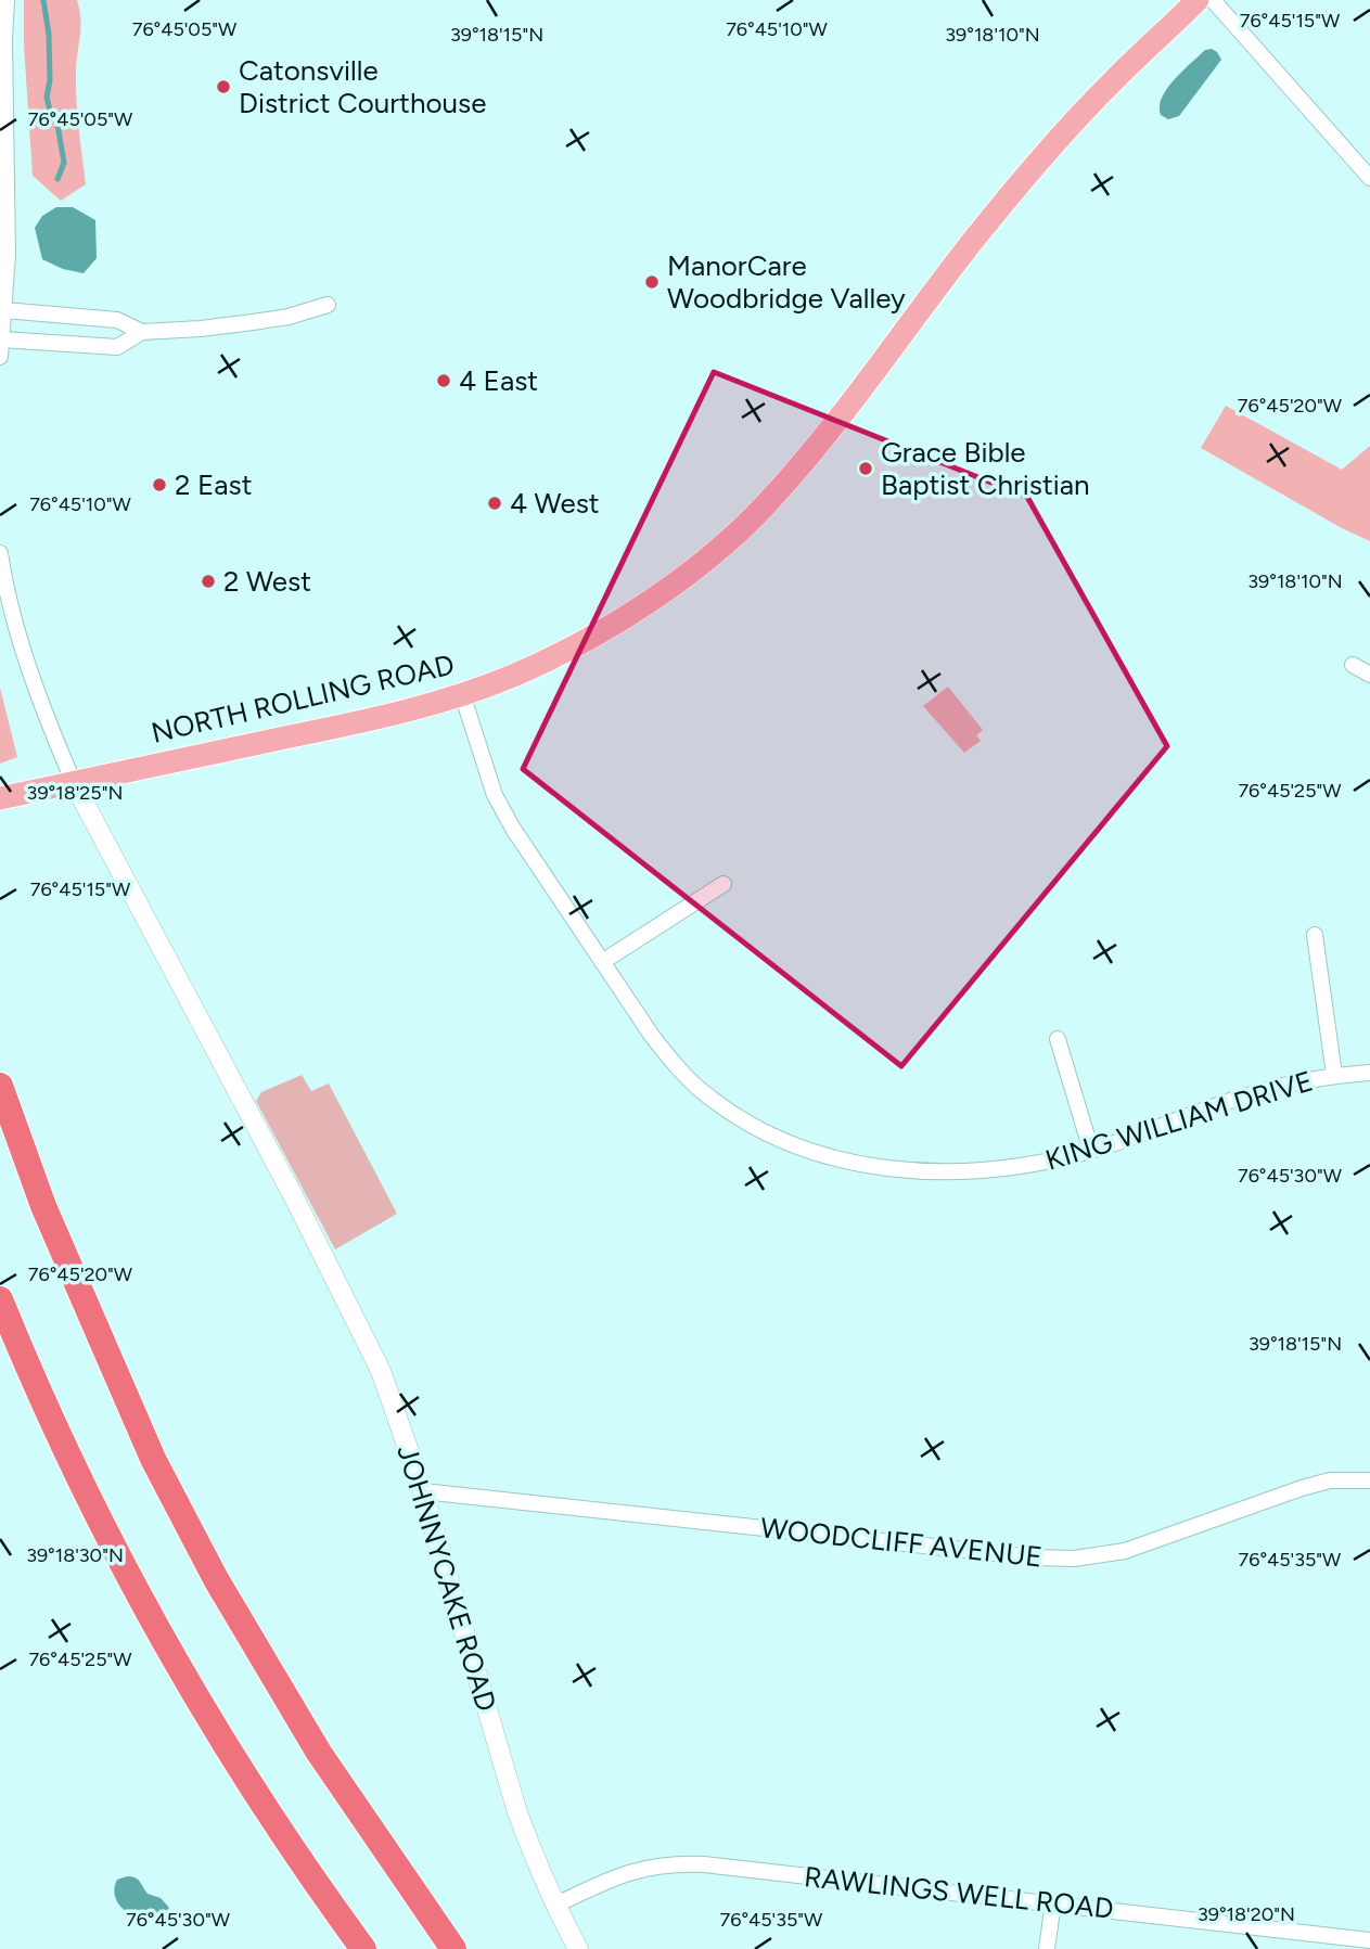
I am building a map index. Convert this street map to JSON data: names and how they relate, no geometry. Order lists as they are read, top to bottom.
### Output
{
  "streets": {
    "main road": ["NORTH ROLLING ROAD"],
    "street": [
      "KING WILLIAM DRIVE",
      "WOODCLIFF AVENUE",
      "JOHNNYCAKE ROAD",
      "RAWLINGS WELL ROAD"
    ]
  },
  "crossings": [
    ["NORTH ROLLING ROAD", "KING WILLIAM DRIVE"],
    ["NORTH ROLLING ROAD", "JOHNNYCAKE ROAD"],
    ["WOODCLIFF AVENUE", "JOHNNYCAKE ROAD"],
    ["JOHNNYCAKE ROAD", "RAWLINGS WELL ROAD"]
  ],
  "places": [
    "Catonsville District Courthouse",
    "ManorCare Woodbridge Valley",
    "4 East",
    "Grace Bible Baptist Christian",
    "2 East",
    "4 West",
    "2 West"
  ],
  "coordinates": [
    "76°45'15\"W",
    "76°45'05\"W",
    "76°45'10\"W",
    "39°18'10\"N",
    "39°18'15\"N",
    "76°45'20\"W",
    "76°45'25\"W",
    "39°18'25\"N",
    "76°45'30\"W",
    "39°18'30\"N",
    "76°45'35\"W",
    "39°18'20\"N"
  ]
}
